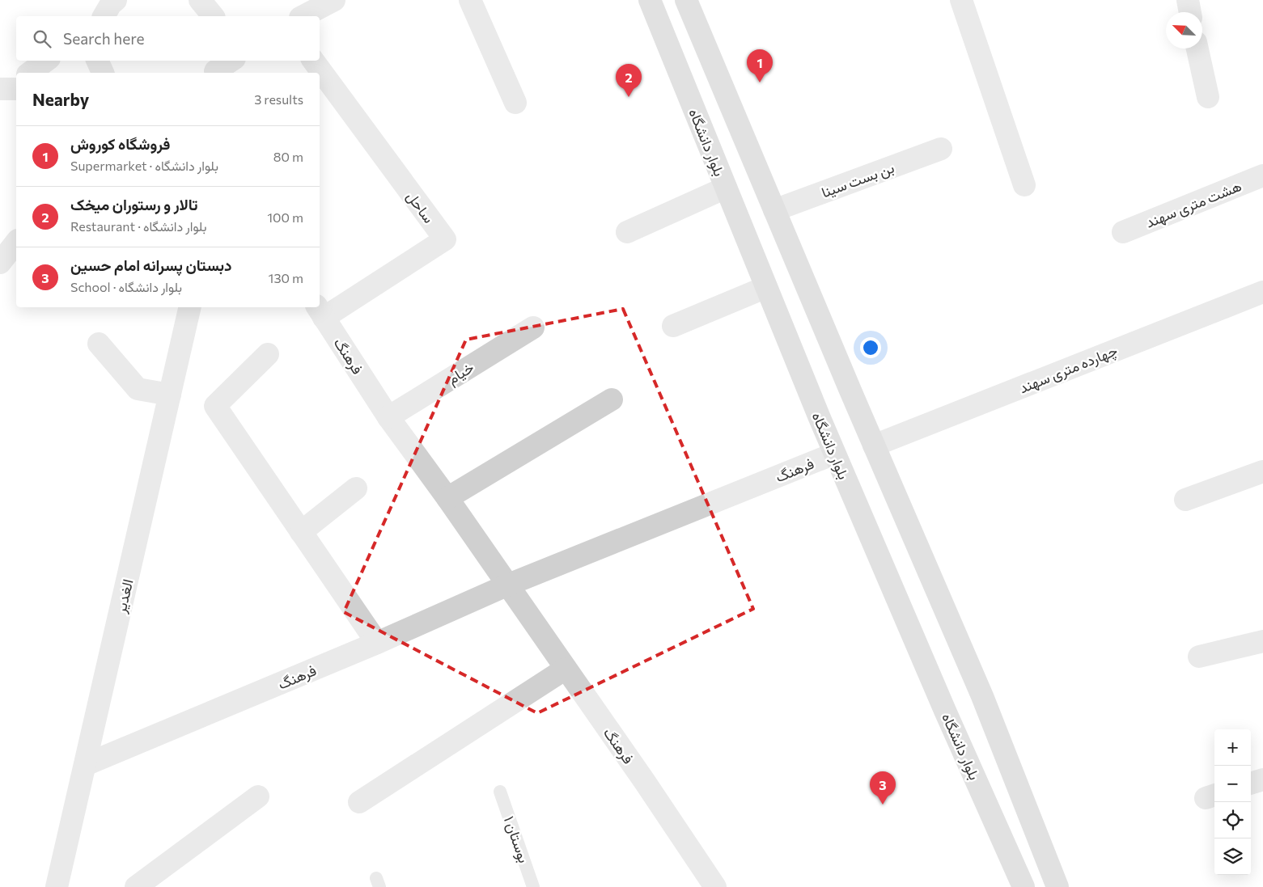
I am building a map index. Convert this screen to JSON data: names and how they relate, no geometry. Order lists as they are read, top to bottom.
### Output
{
  "streets": {
    "main road": ["بلوار دانشگاه"],
    "street": [
      "بن بست سینا",
      "هشت متری سهند",
      "ساحل",
      "فرهنگ",
      "چهارده متری سهند",
      "خیام",
      "الغدیر"
    ],
    "lane": ["بوستان ۱"]
  },
  "crossings": [
    ["بلوار دانشگاه", "فرهنگ"],
    ["ساحل", "فرهنگ"],
    ["فرهنگ", "خیام"],
    ["فرهنگ", "الغدیر"]
  ],
  "north": "top left",
  "page": {
    "search": "Search here",
    "pins": ["1", "2", "3"],
    "heading": ["Nearby", "3 results"],
    "list": [
      {
        "mark": "1",
        "name": "فروشگاه کوروش",
        "note": "Supermarket · بلوار دانشگاه",
        "value": "80 m"
      },
      {
        "mark": "2",
        "name": "تالار و رستوران میخک",
        "note": "Restaurant · بلوار دانشگاه",
        "value": "100 m"
      },
      {
        "mark": "3",
        "name": "دبستان پسرانه امام حسین",
        "note": "School · بلوار دانشگاه",
        "value": "130 m"
      }
    ],
    "map_buttons": ["+", "−"]
  }
}
